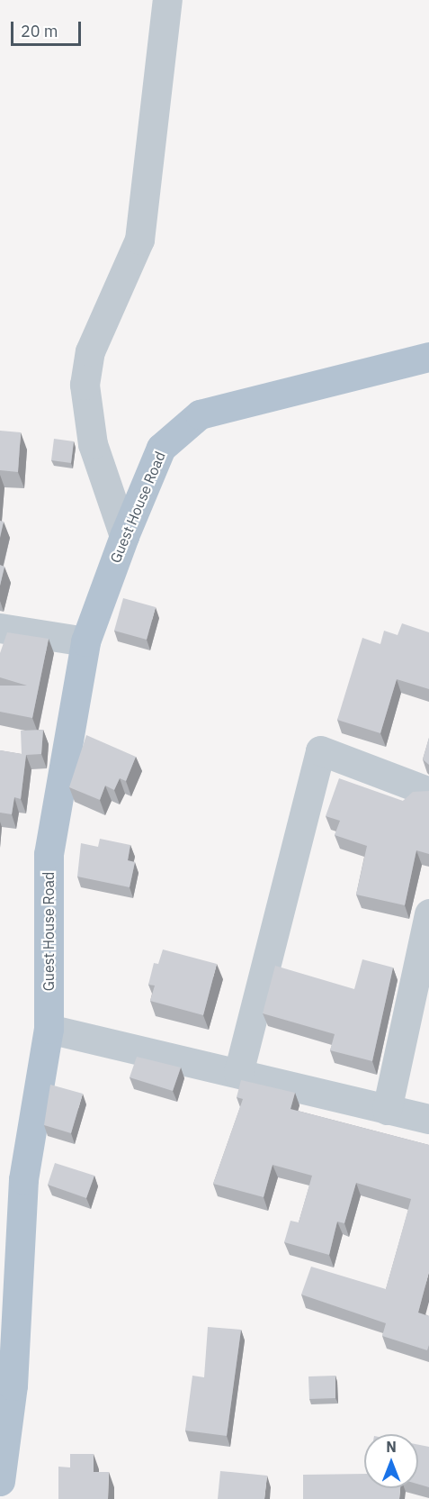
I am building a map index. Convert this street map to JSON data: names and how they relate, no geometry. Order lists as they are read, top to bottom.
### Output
{
  "streets": {
    "main road": ["Guest House Road"]
  },
  "scale_bar": "20 m",
  "north": "top"
}
